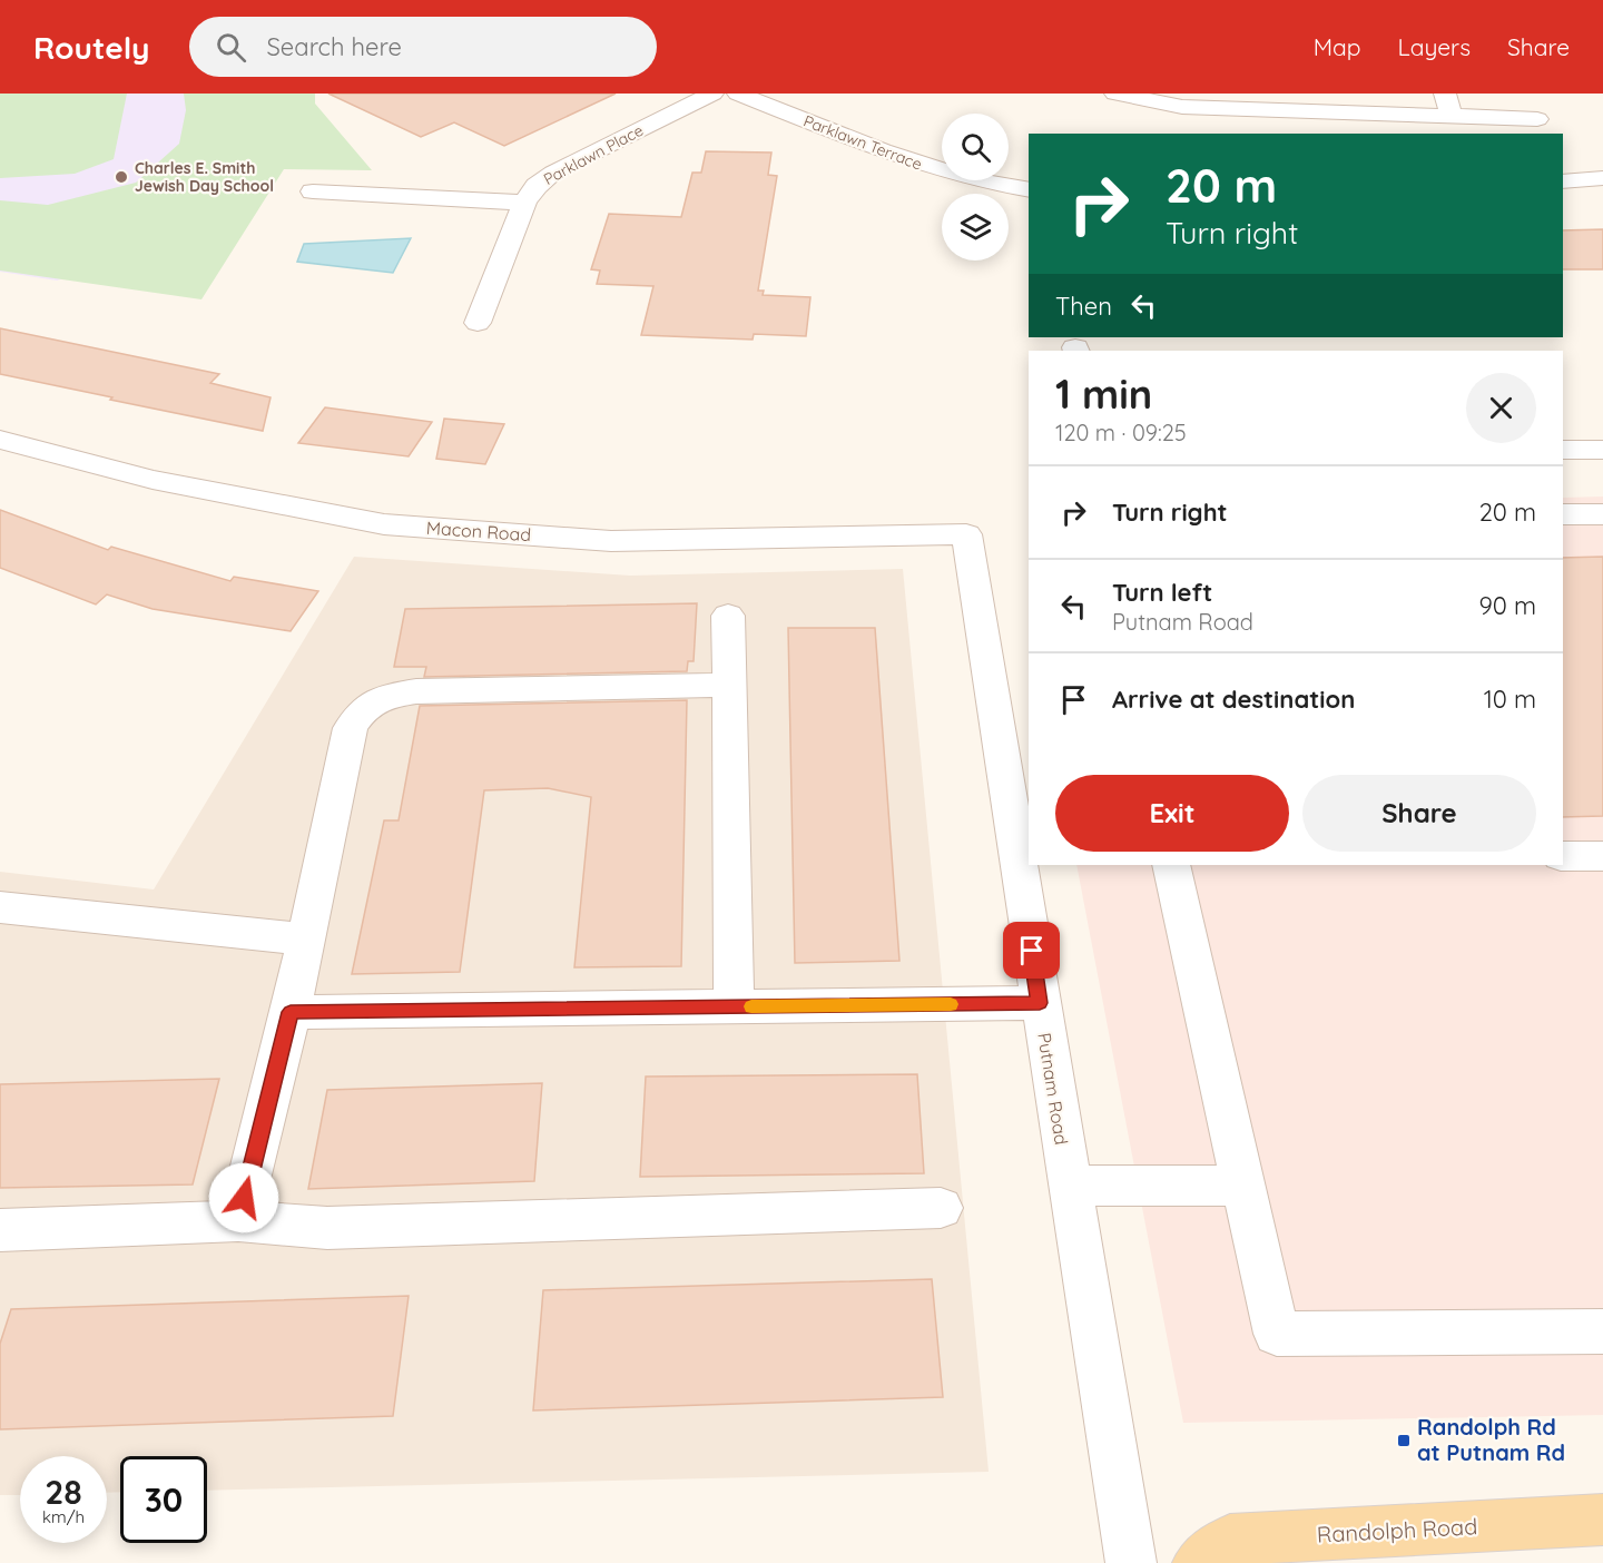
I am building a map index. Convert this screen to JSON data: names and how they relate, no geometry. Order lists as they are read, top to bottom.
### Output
{
  "streets": {
    "main road": ["Randolph Road"],
    "street": [
      "Parklawn Terrace",
      "Parklawn Place",
      "Macon Road",
      "Putnam Road"
    ]
  },
  "crossings": [
    ["Macon Road", "Putnam Road"]
  ],
  "places": {
    "other": ["Charles E. Smith Jewish Day School"],
    "transit": ["Randolph Rd at Putnam Rd"]
  },
  "page": {
    "header": "Routely",
    "search": "Search here",
    "nav": ["Map", "Layers", "Share"],
    "turn": ["20 m", "Turn right"],
    "then": "Then",
    "heading": ["1 min", "120 m · 09:25"],
    "list": [
      {
        "name": "Turn right",
        "value": "20 m"
      },
      {
        "name": "Turn left",
        "note": "Putnam Road",
        "value": "90 m"
      },
      {
        "name": "Arrive at destination",
        "value": "10 m"
      }
    ],
    "buttons": ["Exit", "Share"],
    "speed": "28 km/h",
    "limit": "30"
  }
}
